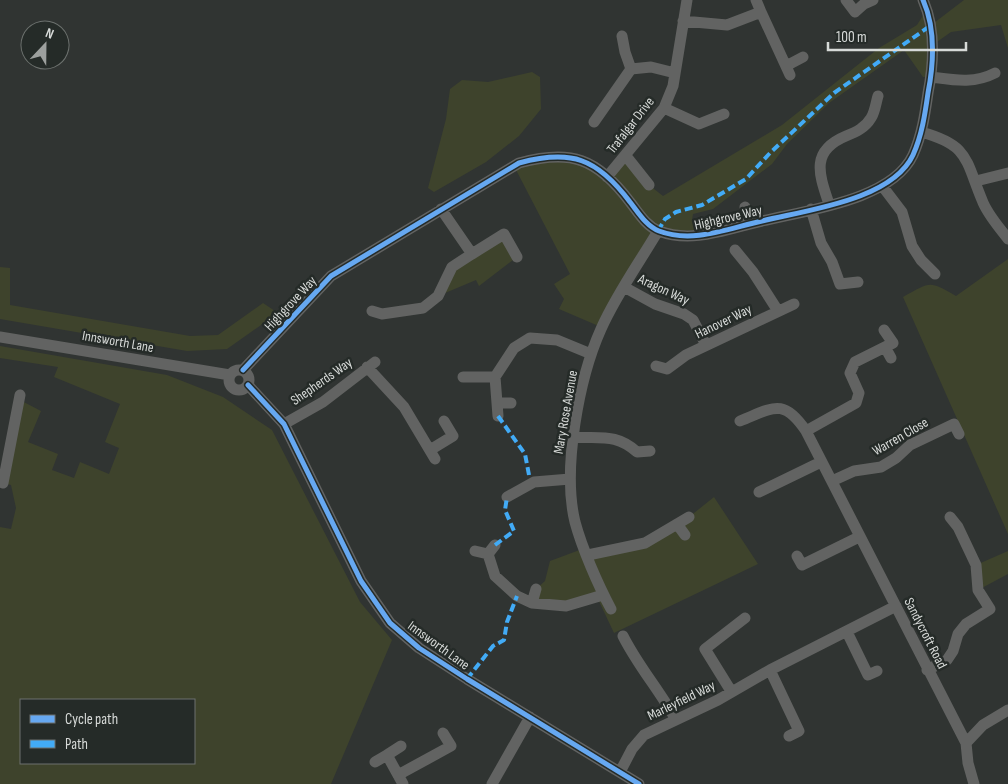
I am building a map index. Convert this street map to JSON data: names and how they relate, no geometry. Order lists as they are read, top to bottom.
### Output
{
  "streets": {
    "street": [
      "Trafalgar Drive",
      "Highgrove Way",
      "Aragon Way",
      "Hanover Way",
      "Innsworth Lane",
      "Shepherds Way",
      "Mary Rose Avenue",
      "Warren Close",
      "Sandycroft Road",
      "Marleyfield Way"
    ]
  },
  "crossings": [
    ["Trafalgar Drive", "Highgrove Way"],
    ["Highgrove Way", "Innsworth Lane"],
    ["Highgrove Way", "Mary Rose Avenue"],
    ["Aragon Way", "Hanover Way"],
    ["Aragon Way", "Mary Rose Avenue"],
    ["Innsworth Lane", "Shepherds Way"],
    ["Innsworth Lane", "Marleyfield Way"],
    ["Warren Close", "Sandycroft Road"],
    ["Sandycroft Road", "Marleyfield Way"]
  ],
  "legend": ["Cycle path", "Path"],
  "scale_bar": "100 m",
  "north": "top"
}
